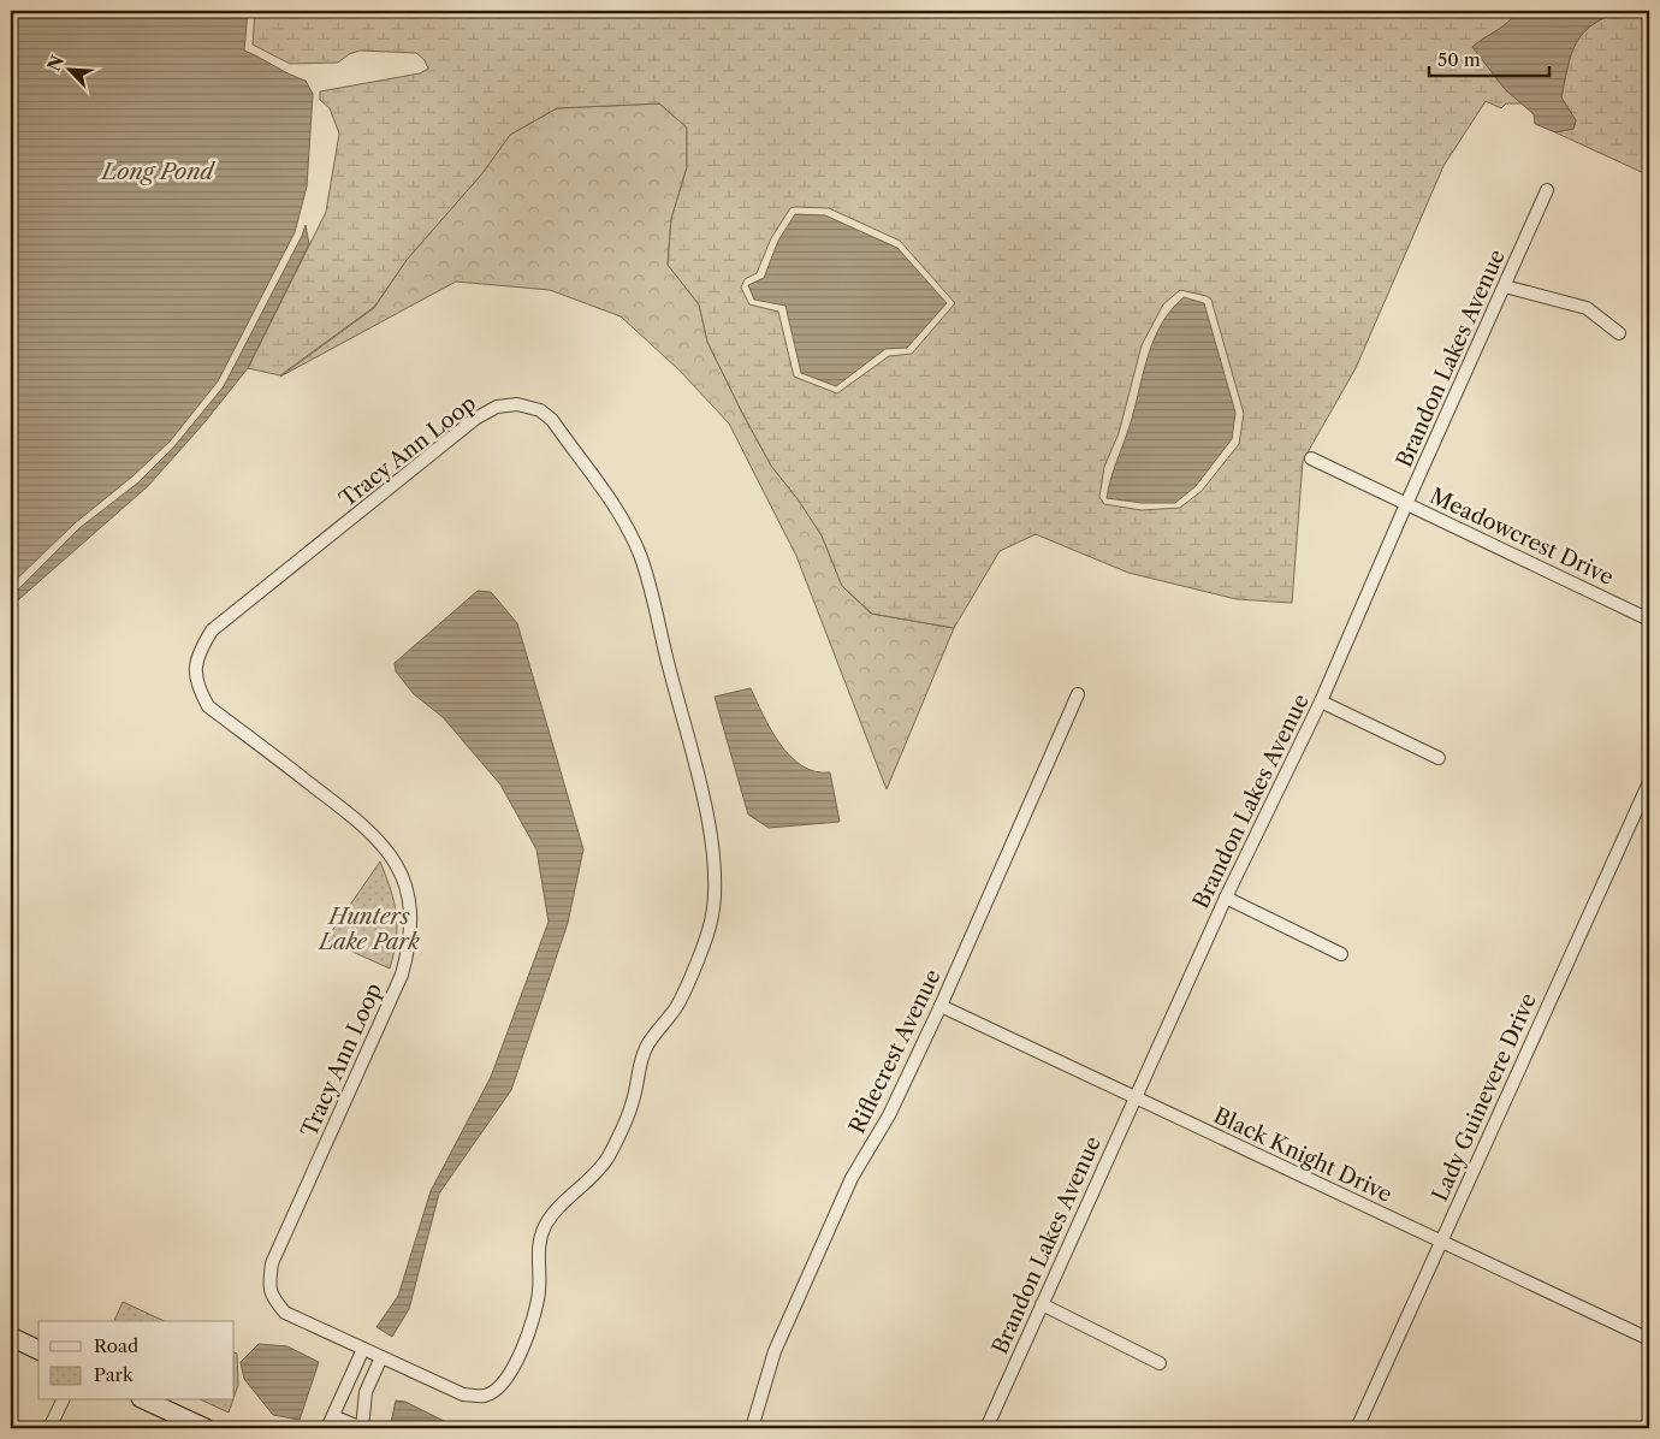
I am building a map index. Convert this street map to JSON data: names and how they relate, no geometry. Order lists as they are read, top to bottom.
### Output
{
  "streets": {
    "street": [
      "Brandon Lakes Avenue",
      "Tracy Ann Loop",
      "Meadowcrest Drive",
      "Riflecrest Avenue",
      "Lady Guinevere Drive",
      "Black Knight Drive"
    ]
  },
  "crossings": [
    ["Brandon Lakes Avenue", "Meadowcrest Drive"],
    ["Brandon Lakes Avenue", "Black Knight Drive"],
    ["Riflecrest Avenue", "Black Knight Drive"],
    ["Lady Guinevere Drive", "Black Knight Drive"]
  ],
  "water": ["Long Pond"],
  "parks": ["Hunters Lake Park"],
  "legend": ["Road", "Park"],
  "scale_bar": "50 m",
  "north": "top left"
}
